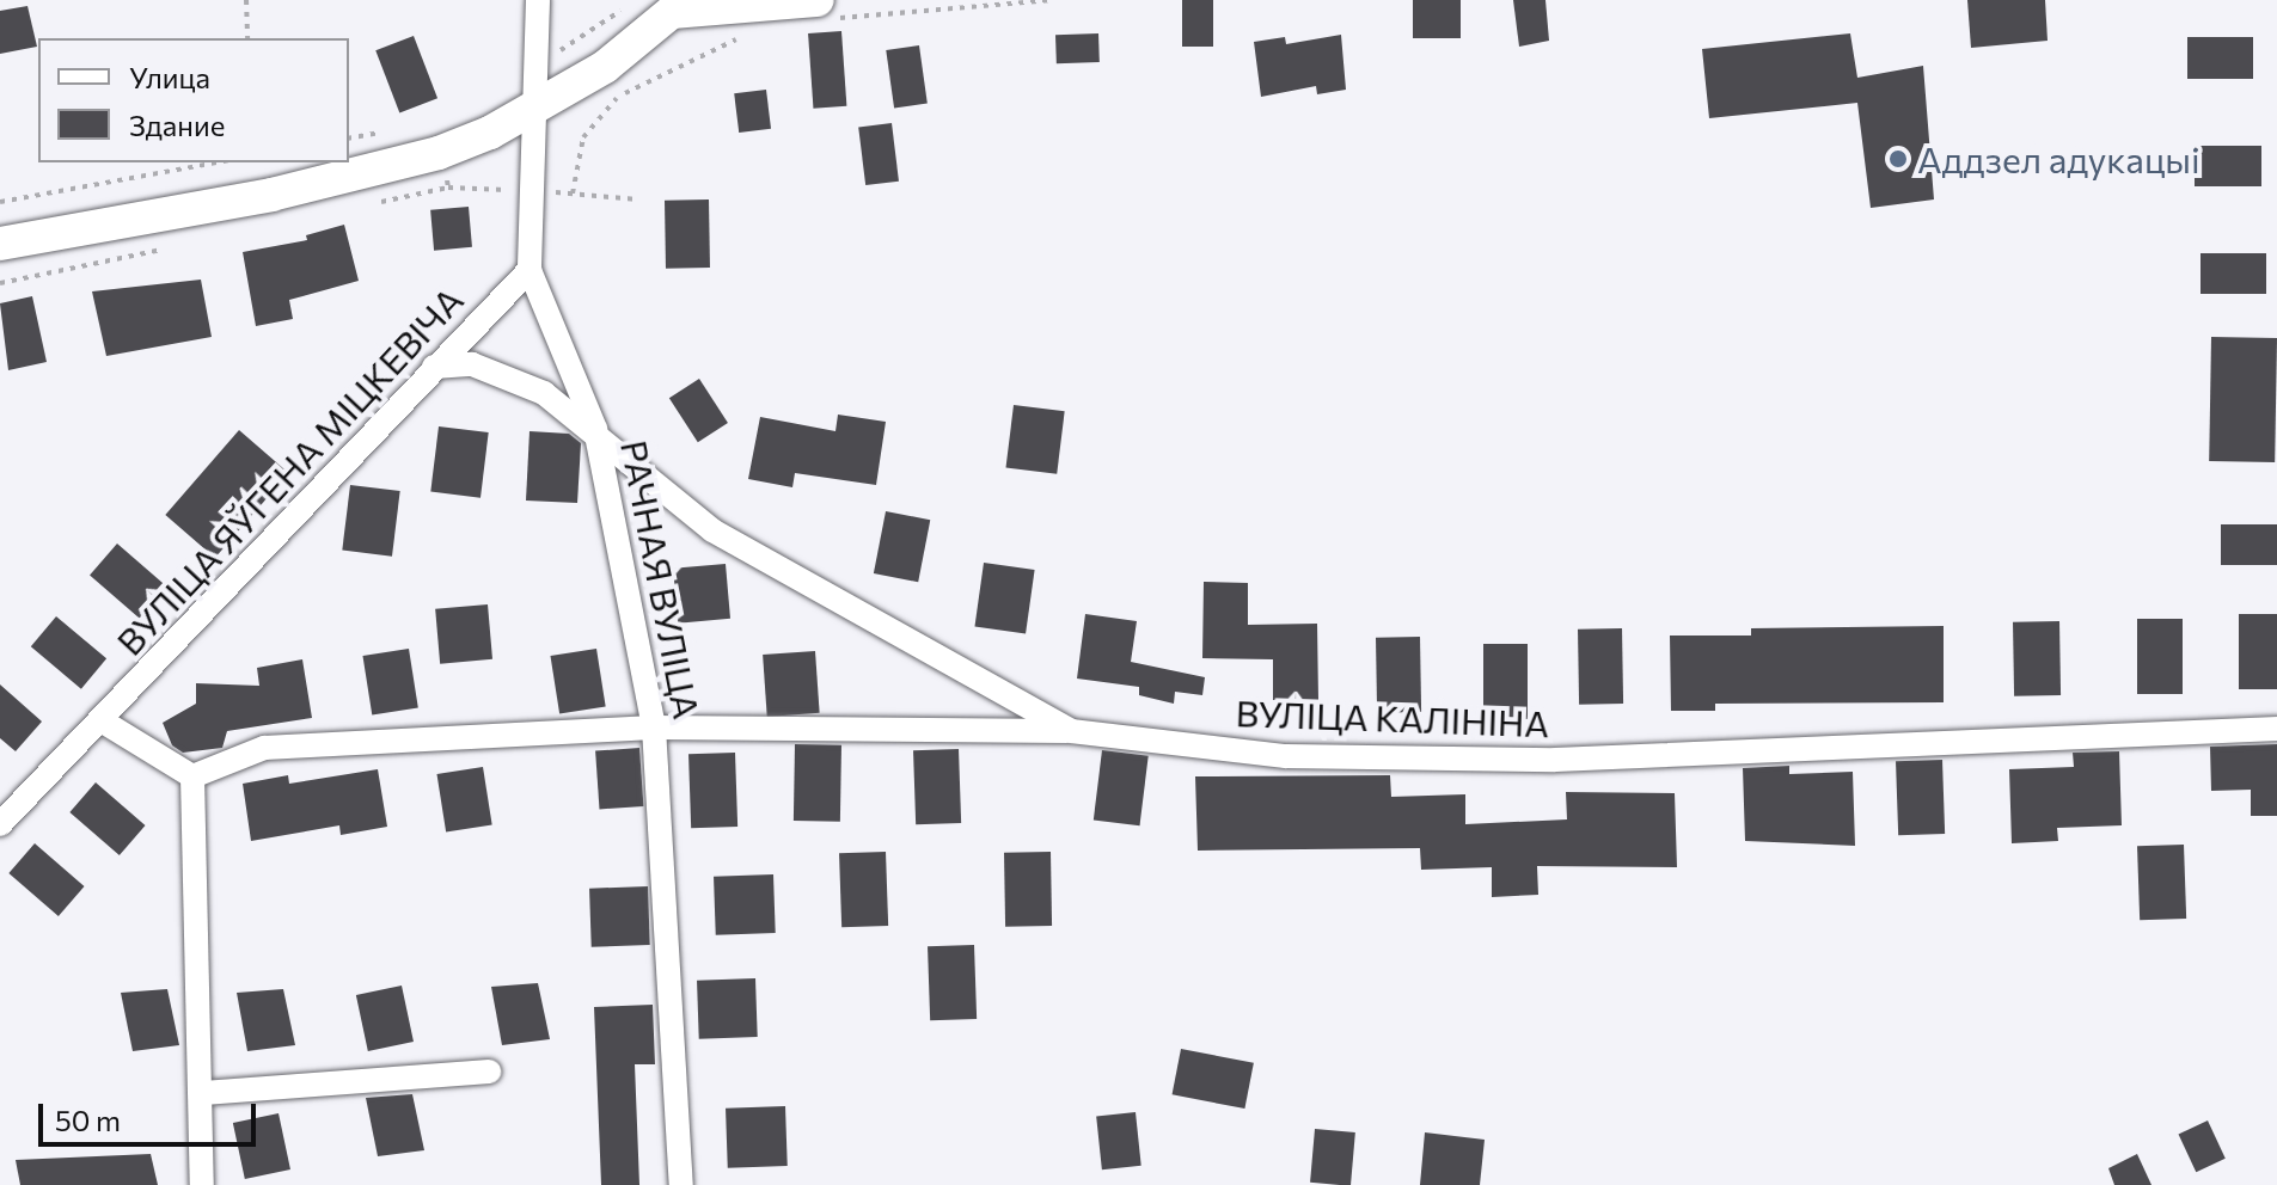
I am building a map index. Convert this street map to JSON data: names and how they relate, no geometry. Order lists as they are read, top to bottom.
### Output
{
  "streets": {
    "street": ["ВУЛІЦА ЯЎГЕНА МІЦКЕВІЧА", "РАЧНАЯ ВУЛІЦА", "ВУЛІЦА КАЛІНІНА"]
  },
  "crossings": [
    ["ВУЛІЦА ЯЎГЕНА МІЦКЕВІЧА", "РАЧНАЯ ВУЛІЦА"],
    ["ВУЛІЦА ЯЎГЕНА МІЦКЕВІЧА", "ВУЛІЦА КАЛІНІНА"],
    ["РАЧНАЯ ВУЛІЦА", "ВУЛІЦА КАЛІНІНА"]
  ],
  "places": ["Аддзел адукацыі"],
  "legend": ["Улица", "Здание"],
  "scale_bar": "50 m"
}
